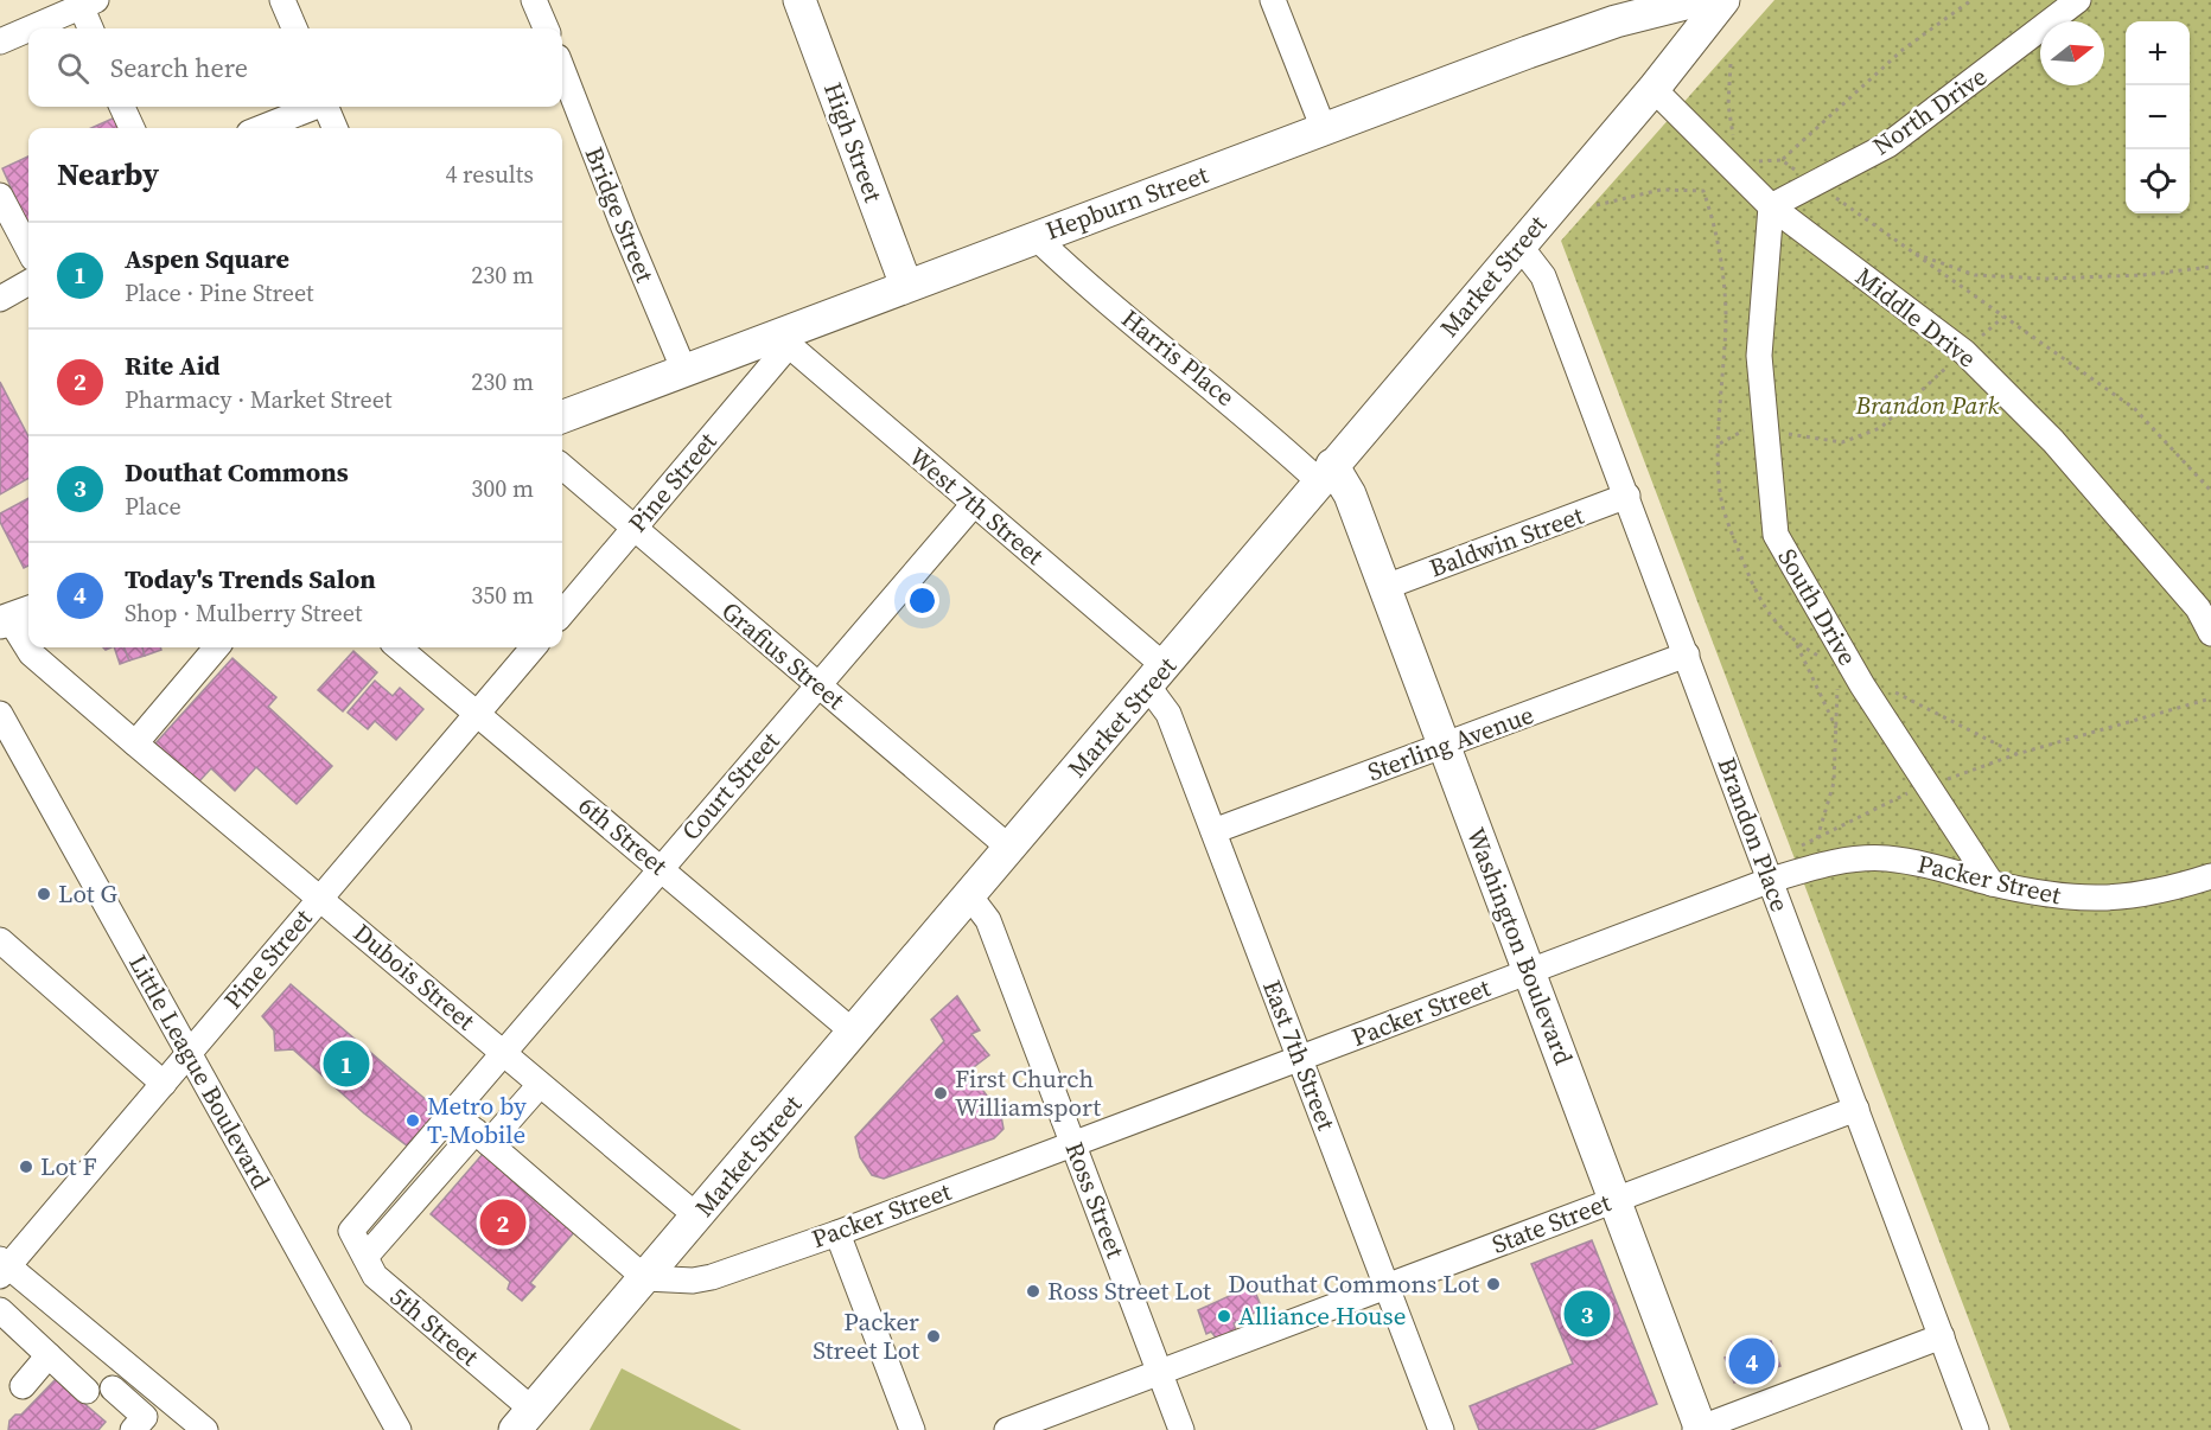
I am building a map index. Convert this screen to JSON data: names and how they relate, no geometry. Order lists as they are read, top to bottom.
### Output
{
  "streets": {
    "main road": [
      "High Street",
      "Hepburn Street",
      "Market Street",
      "Washington Boulevard"
    ],
    "street": [
      "North Drive",
      "Bridge Street",
      "Middle Drive",
      "Harris Place",
      "Pine Street",
      "West 7th Street",
      "Baldwin Street",
      "South Drive",
      "Grafius Street",
      "Sterling Avenue",
      "Court Street",
      "Brandon Place",
      "6th Street",
      "Packer Street",
      "Dubois Street",
      "East 7th Street",
      "Little League Boulevard",
      "Ross Street",
      "State Street",
      "5th Street"
    ]
  },
  "crossings": [
    ["North Drive", "Middle Drive"],
    ["North Drive", "South Drive"],
    ["High Street", "Hepburn Street"],
    ["Hepburn Street", "Bridge Street"],
    ["Hepburn Street", "Harris Place"],
    ["Hepburn Street", "Pine Street"],
    ["Hepburn Street", "West 7th Street"],
    ["Market Street", "Middle Drive"],
    ["Market Street", "Harris Place"],
    ["Market Street", "West 7th Street"],
    ["Market Street", "Grafius Street"],
    ["Market Street", "Brandon Place"],
    ["Market Street", "6th Street"],
    ["Market Street", "Packer Street"],
    ["Market Street", "Washington Boulevard"],
    ["Market Street", "Dubois Street"],
    ["Market Street", "East 7th Street"],
    ["Market Street", "Ross Street"],
    ["Market Street", "5th Street"],
    ["Middle Drive", "South Drive"],
    ["Harris Place", "Washington Boulevard"],
    ["Pine Street", "West 7th Street"],
    ["Pine Street", "Grafius Street"],
    ["Pine Street", "6th Street"],
    ["Pine Street", "Dubois Street"],
    ["Pine Street", "Little League Boulevard"],
    ["West 7th Street", "Court Street"],
    ["West 7th Street", "East 7th Street"],
    ["Baldwin Street", "Brandon Place"],
    ["Baldwin Street", "Washington Boulevard"],
    ["South Drive", "Packer Street"],
    ["Grafius Street", "Court Street"],
    ["Sterling Avenue", "Brandon Place"],
    ["Sterling Avenue", "Washington Boulevard"],
    ["Sterling Avenue", "East 7th Street"],
    ["Court Street", "6th Street"],
    ["Court Street", "Dubois Street"],
    ["Court Street", "5th Street"],
    ["Brandon Place", "Packer Street"],
    ["Brandon Place", "State Street"],
    ["Packer Street", "Washington Boulevard"],
    ["Packer Street", "East 7th Street"],
    ["Packer Street", "Ross Street"],
    ["Washington Boulevard", "State Street"],
    ["East 7th Street", "State Street"],
    ["Ross Street", "State Street"]
  ],
  "parks": ["Brandon Park"],
  "places": [
    "Lot G",
    "First Church Williamsport",
    "Metro by T-Mobile",
    "Lot F",
    "Douthat Commons Lot",
    "Ross Street Lot",
    "Alliance House",
    "Packer Street Lot"
  ],
  "north": "right",
  "page": {
    "map_buttons": ["+", "−"],
    "search": "Search here",
    "heading": ["Nearby", "4 results"],
    "list": [
      {
        "mark": "1",
        "name": "Aspen Square",
        "note": "Place · Pine Street",
        "value": "230 m"
      },
      {
        "mark": "2",
        "name": "Rite Aid",
        "note": "Pharmacy · Market Street",
        "value": "230 m"
      },
      {
        "mark": "3",
        "name": "Douthat Commons",
        "note": "Place",
        "value": "300 m"
      },
      {
        "mark": "4",
        "name": "Today's Trends Salon",
        "note": "Shop · Mulberry Street",
        "value": "350 m"
      }
    ],
    "pins": [
      "1",
      "2",
      "3",
      "4"
    ]
  }
}
